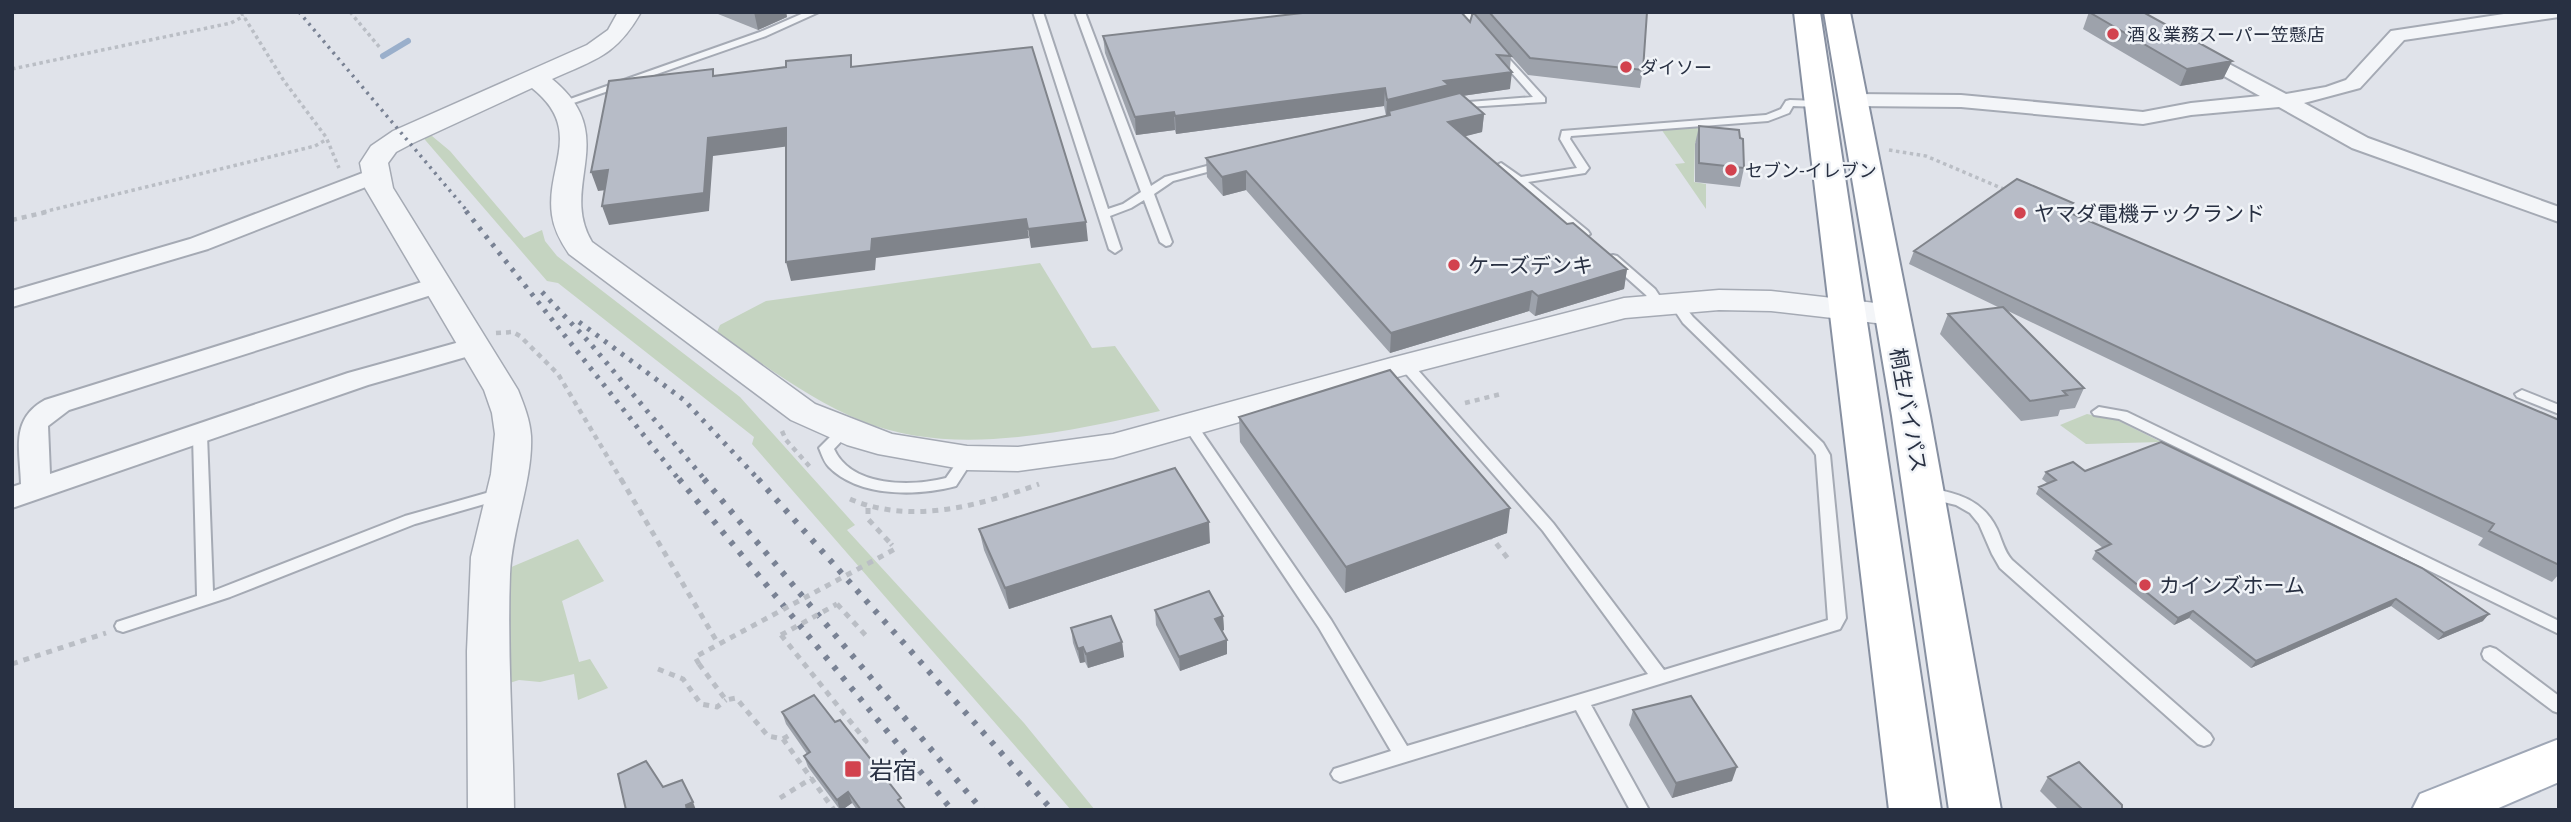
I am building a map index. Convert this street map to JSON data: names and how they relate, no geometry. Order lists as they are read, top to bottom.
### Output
{
  "streets": {
    "main road": ["桐生バイパス"]
  },
  "places": {
    "other": [
      "酒＆業務スーパー笠懸店",
      "ダイソー",
      "セブン-イレブン",
      "ヤマダ電機テックランド",
      "ケーズデンキ",
      "カインズホーム"
    ],
    "transit": ["岩宿"]
  }
}
